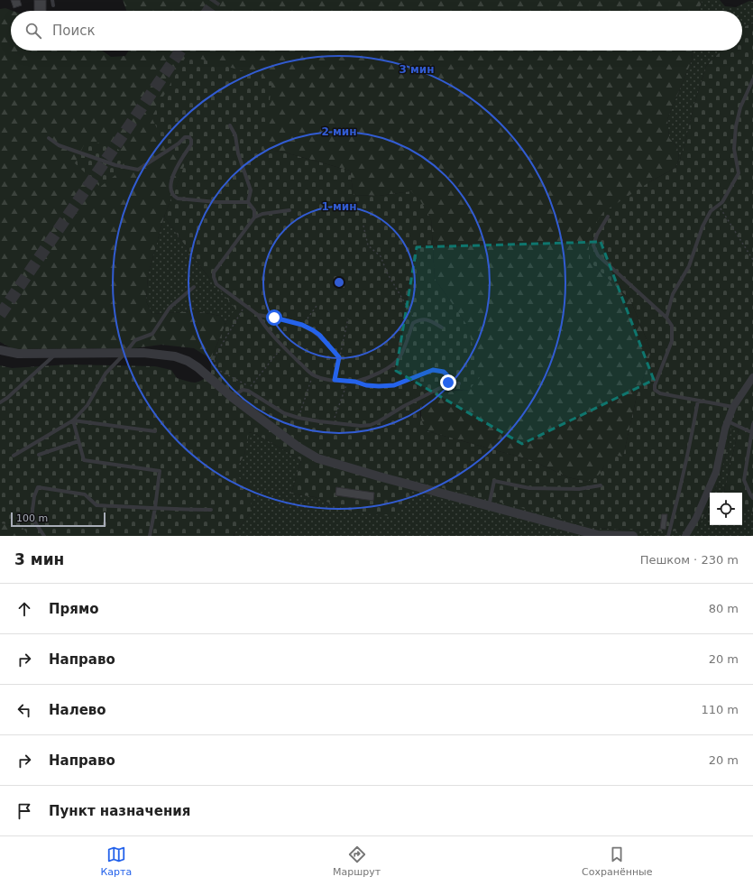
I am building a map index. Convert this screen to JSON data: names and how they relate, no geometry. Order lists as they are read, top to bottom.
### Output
{
  "scale_bar": "100 m",
  "page": {
    "search": "Поиск",
    "scale": "100 m",
    "heading": ["3 мин", "Пешком · 230 m"],
    "list": [
      ["Прямо", "80 m"],
      ["Направо", "20 m"],
      ["Налево", "110 m"],
      ["Направо", "20 m"],
      "Пункт назначения"
    ],
    "nav": ["Карта", "Маршрут", "Сохранённые"]
  },
  "rings": ["3 мин", "2 мин", "1 мин"]
}
